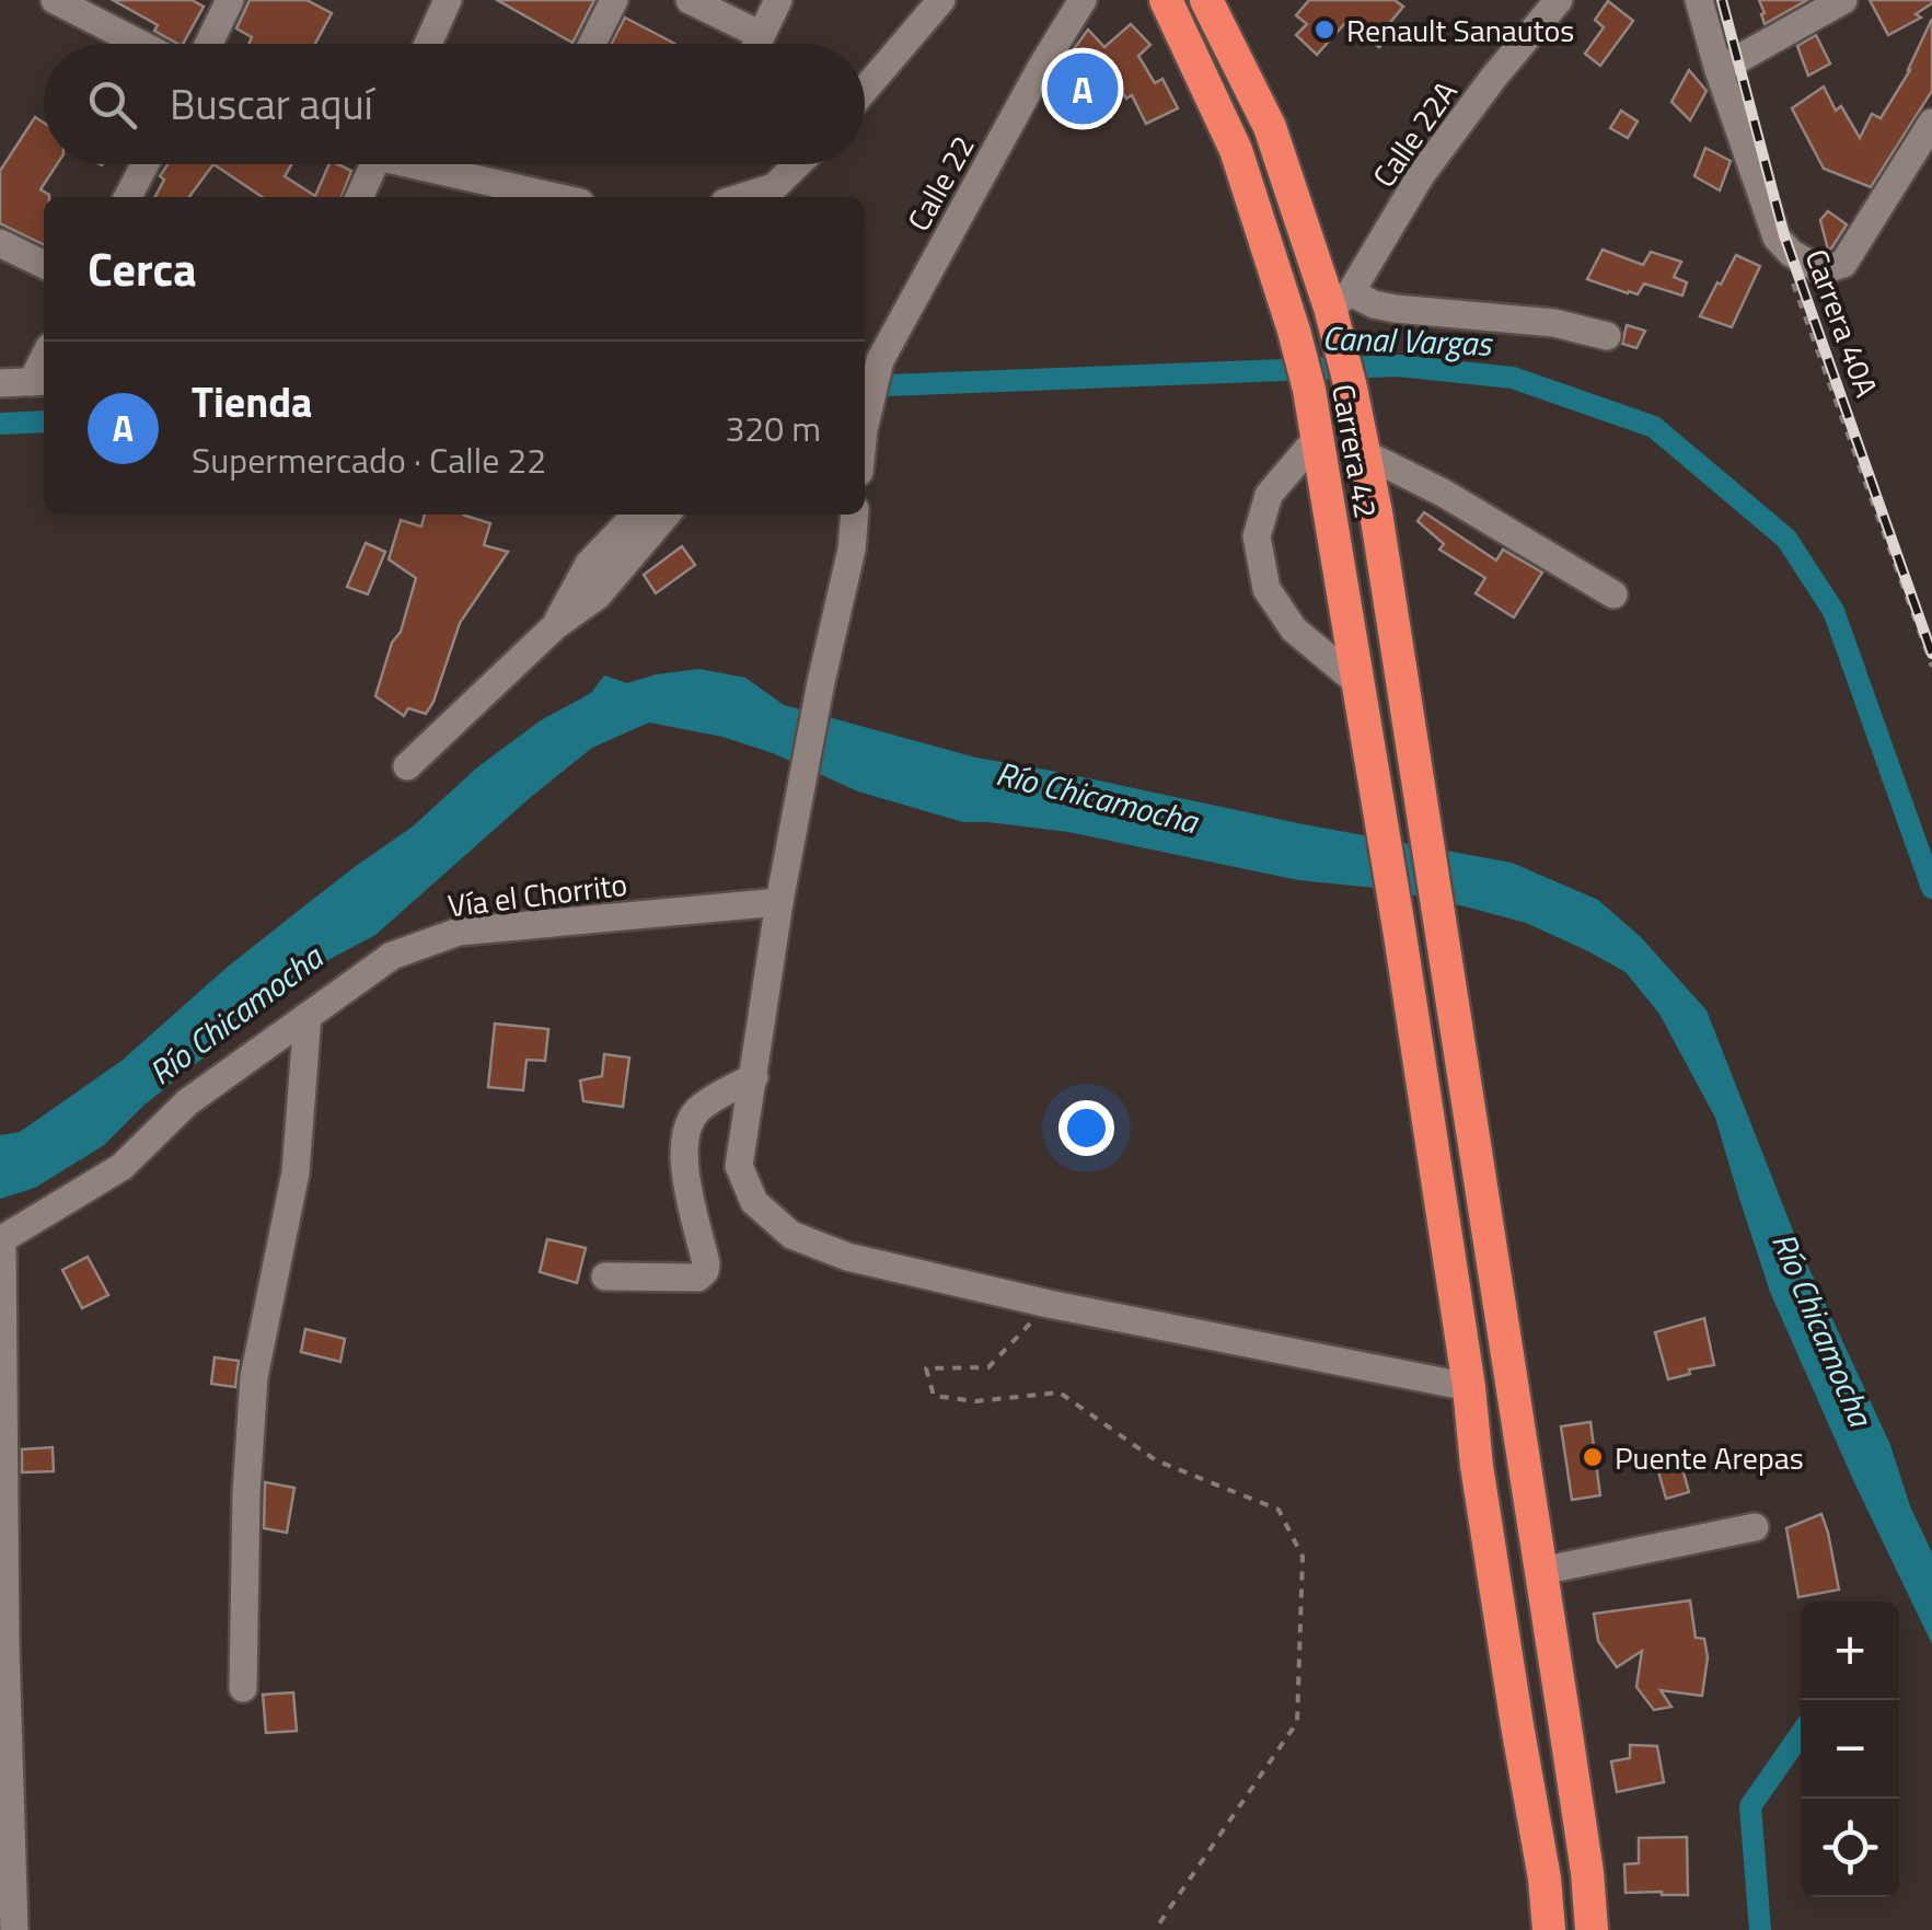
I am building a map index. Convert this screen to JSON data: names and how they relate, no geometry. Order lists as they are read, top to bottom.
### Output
{
  "streets": {
    "highway": ["Carrera 42"],
    "street": [
      "Calle 22A",
      "Calle 22",
      "Carrera 40A",
      "Vía el Chorrito"
    ]
  },
  "crossings": [
    ["Calle 22A", "Carrera 42"]
  ],
  "water": ["Canal Vargas", "Río Chicamocha"],
  "places": ["Renault Sanautos", "Puente Arepas"],
  "page": {
    "search": "Buscar aquí",
    "pins": "A",
    "heading": "Cerca",
    "list": [
      {
        "mark": "A",
        "name": "Tienda",
        "note": "Supermercado · Calle 22",
        "value": "320 m"
      }
    ],
    "map_buttons": ["+", "−"]
  }
}
